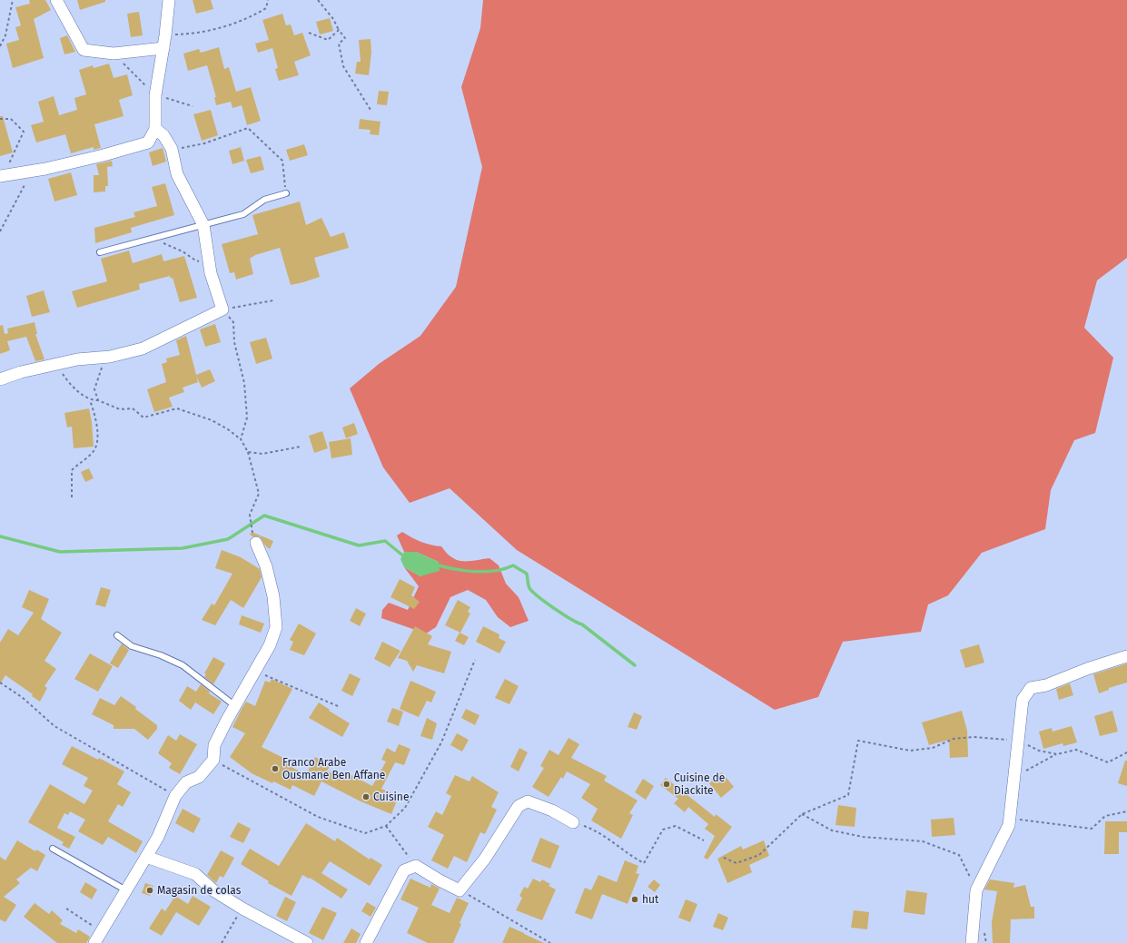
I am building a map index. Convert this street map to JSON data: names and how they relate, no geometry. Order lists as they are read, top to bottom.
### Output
{
  "places": [
    "Franco Arabe Ousmane Ben Affane",
    "Cuisine de Diackite",
    "Cuisine",
    "Magasin de colas",
    "hut"
  ]
}
